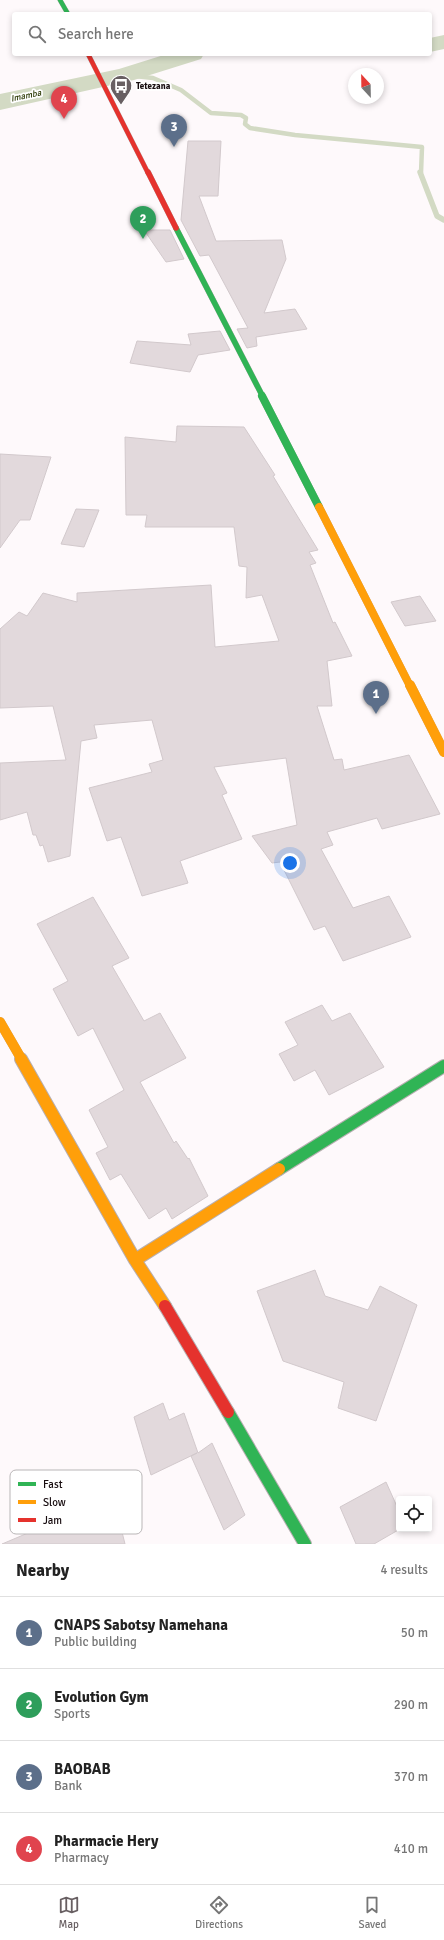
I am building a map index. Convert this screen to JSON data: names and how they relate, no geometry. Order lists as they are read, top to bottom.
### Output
{
  "water": ["Imamba"],
  "places": {
    "bus stop": ["Tetezana"]
  },
  "legend": ["Fast", "Slow", "Jam"],
  "north": "top",
  "page": {
    "search": "Search here",
    "pins": [
      "4",
      "3",
      "2",
      "1"
    ],
    "heading": ["Nearby", "4 results"],
    "list": [
      {
        "mark": "1",
        "name": "CNAPS Sabotsy Namehana",
        "note": "Public building",
        "value": "50 m"
      },
      {
        "mark": "2",
        "name": "Evolution Gym",
        "note": "Sports",
        "value": "290 m"
      },
      {
        "mark": "3",
        "name": "BAOBAB",
        "note": "Bank",
        "value": "370 m"
      },
      {
        "mark": "4",
        "name": "Pharmacie Hery",
        "note": "Pharmacy",
        "value": "410 m"
      }
    ],
    "nav": ["Map", "Directions", "Saved"]
  }
}
